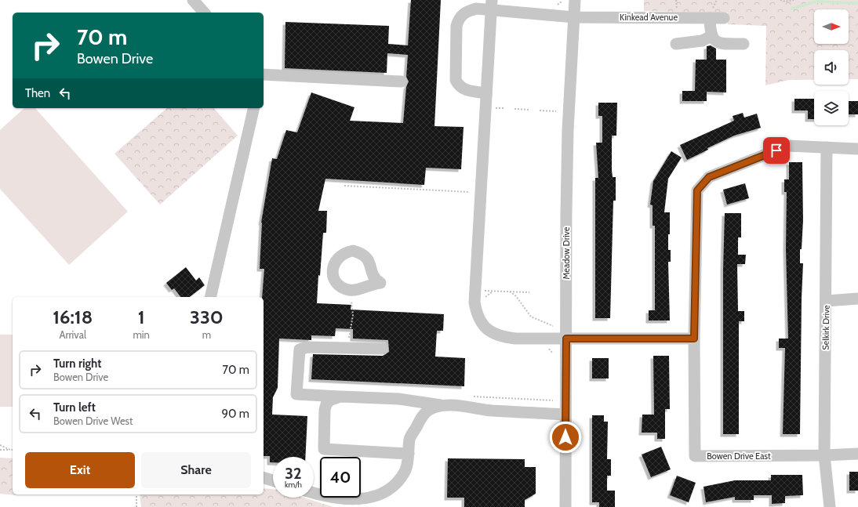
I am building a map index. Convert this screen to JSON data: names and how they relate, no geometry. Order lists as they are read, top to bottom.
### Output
{
  "streets": {
    "street": [
      "Kinkead Avenue",
      "Meadow Drive",
      "Selkirk Drive",
      "Bowen Drive East"
    ]
  },
  "crossings": [
    ["Kinkead Avenue", "Meadow Drive"],
    ["Selkirk Drive", "Bowen Drive East"]
  ],
  "north": "right",
  "page": {
    "turn": ["70 m", "Bowen Drive"],
    "then": "Then",
    "eta": [
      "16:18",
      "Arrival",
      "1",
      "min",
      "330",
      "m"
    ],
    "list": [
      {
        "name": "Turn right",
        "note": "Bowen Drive",
        "value": "70 m"
      },
      {
        "name": "Turn left",
        "note": "Bowen Drive West",
        "value": "90 m"
      }
    ],
    "buttons": ["Exit", "Share"],
    "speed": "32 km/h",
    "limit": "40"
  }
}
